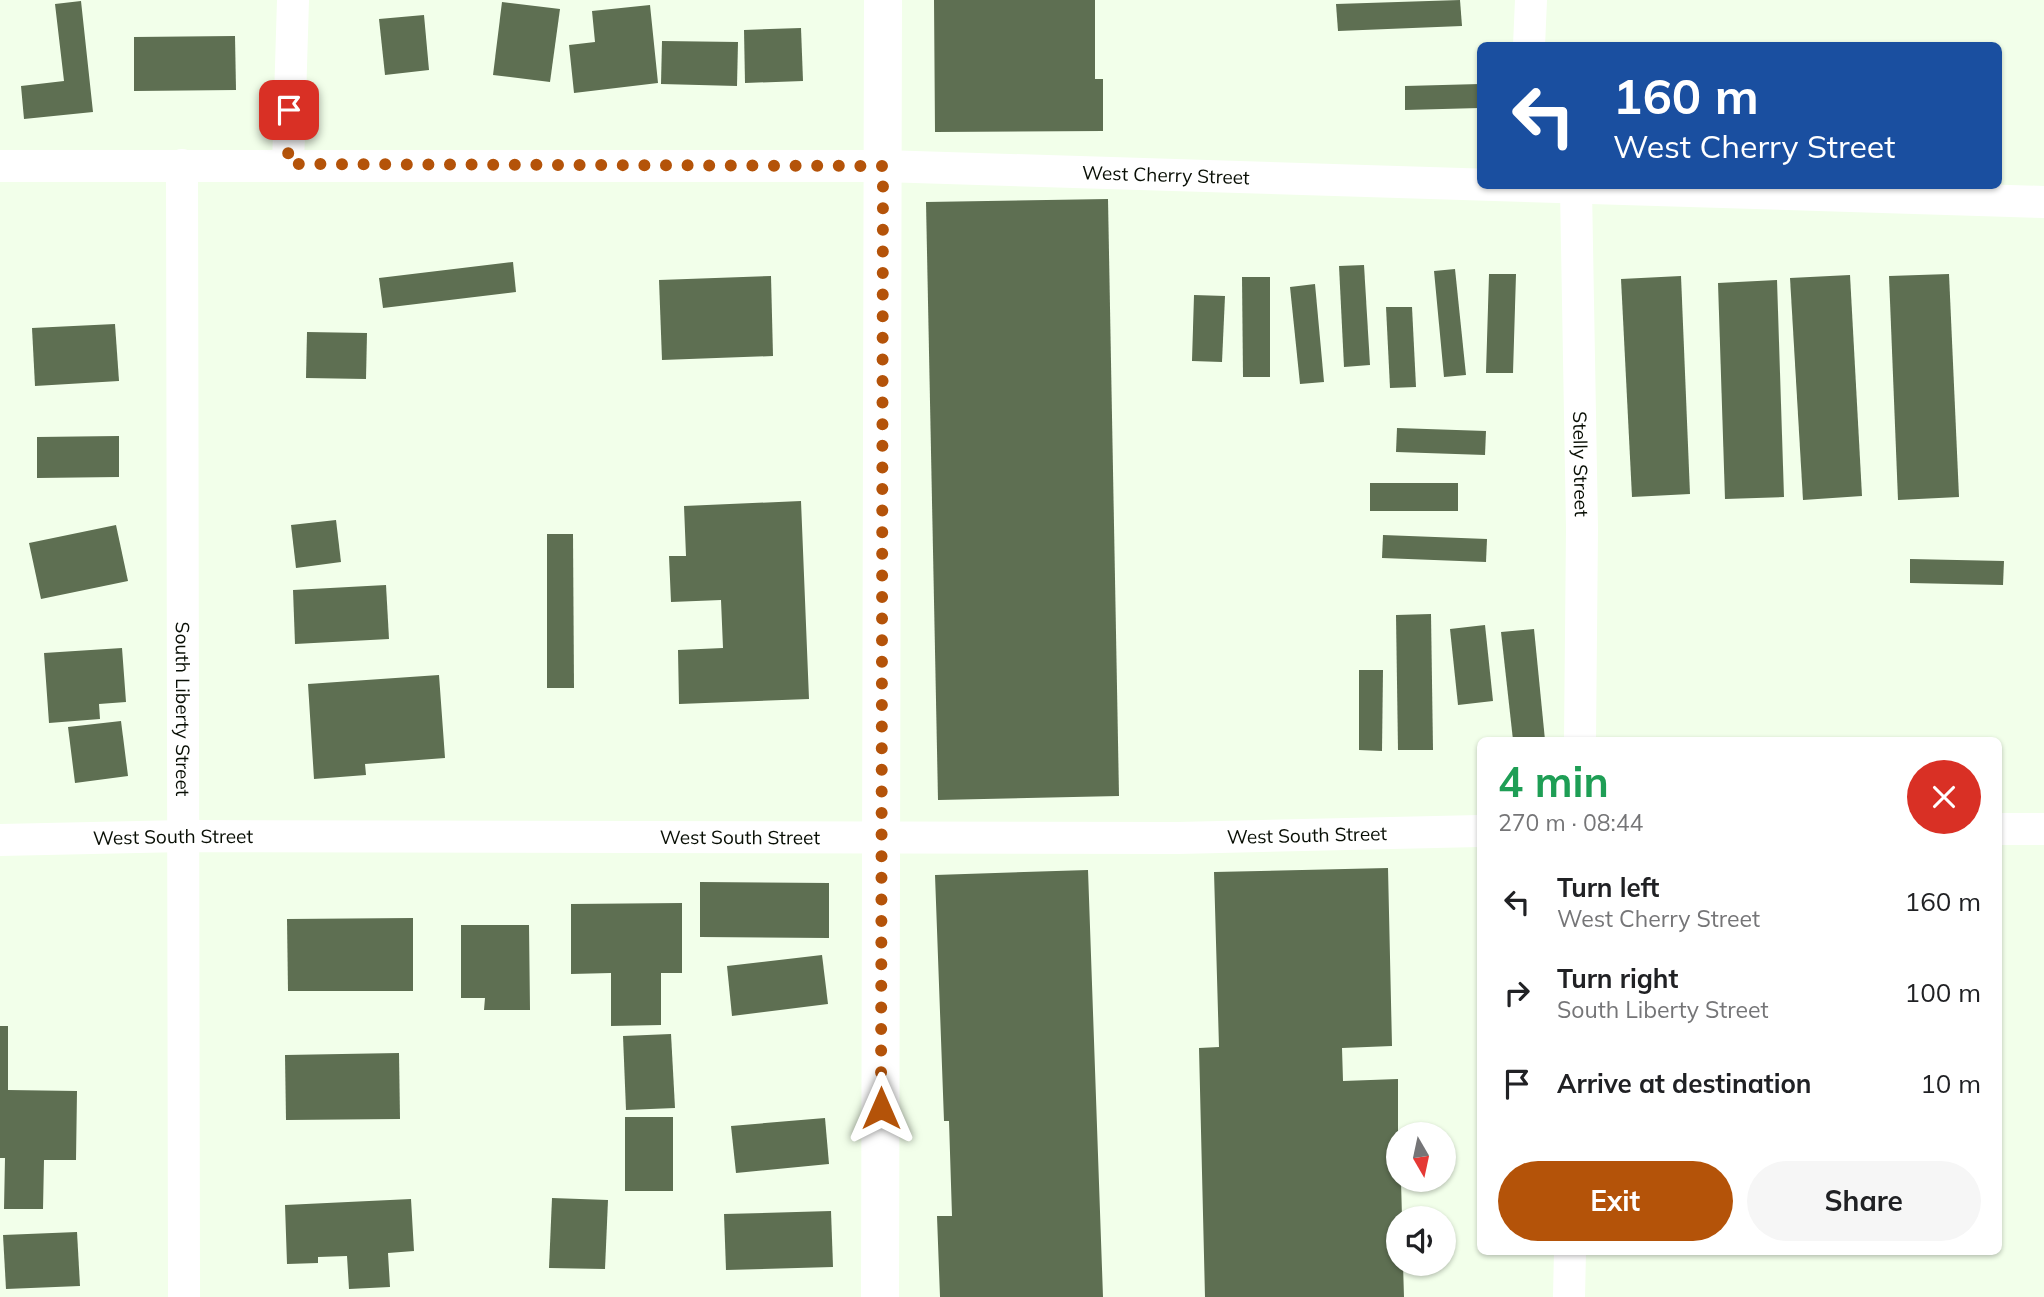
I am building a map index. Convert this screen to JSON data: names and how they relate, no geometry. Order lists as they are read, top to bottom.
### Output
{
  "streets": {
    "street": [
      "West Cherry Street",
      "Stelly Street",
      "South Liberty Street",
      "West South Street"
    ]
  },
  "crossings": [
    ["West Cherry Street", "Stelly Street"],
    ["West Cherry Street", "South Liberty Street"],
    ["South Liberty Street", "West South Street"]
  ],
  "north": "bottom",
  "page": {
    "turn": ["160 m", "West Cherry Street"],
    "heading": ["4 min", "270 m · 08:44"],
    "list": [
      {
        "name": "Turn left",
        "note": "West Cherry Street",
        "value": "160 m"
      },
      {
        "name": "Turn right",
        "note": "South Liberty Street",
        "value": "100 m"
      },
      {
        "name": "Arrive at destination",
        "value": "10 m"
      }
    ],
    "buttons": ["Exit", "Share"]
  }
}
